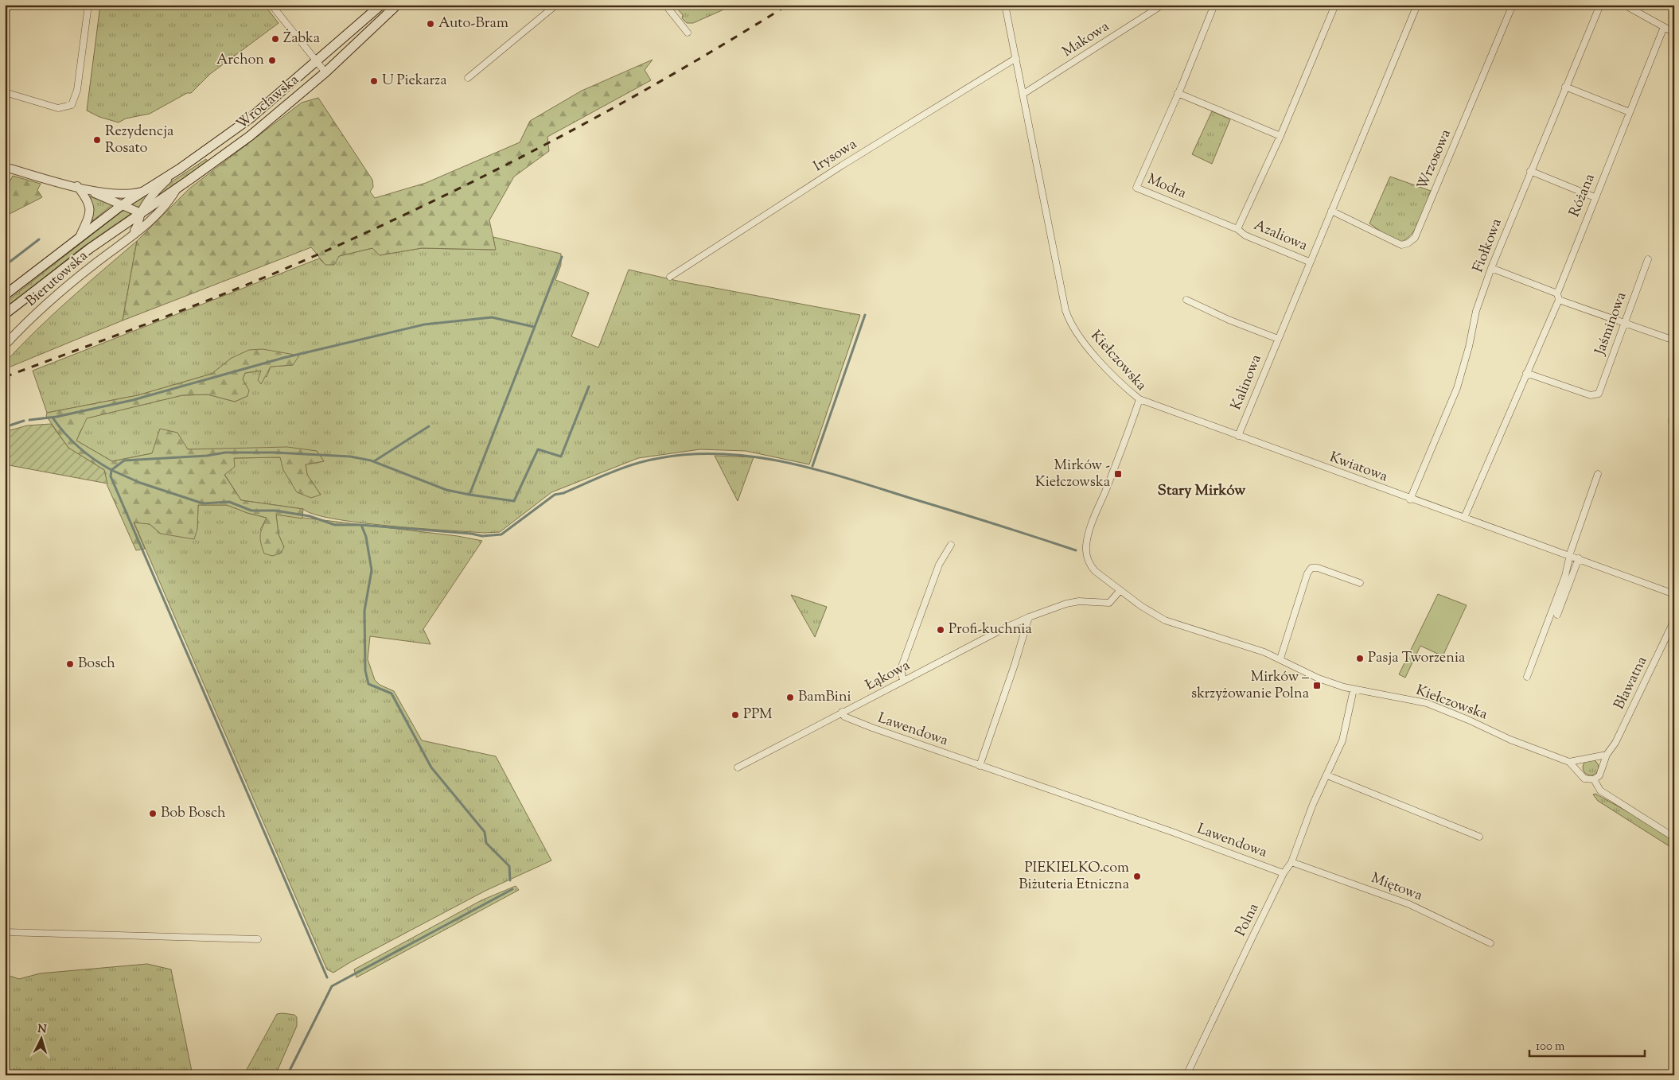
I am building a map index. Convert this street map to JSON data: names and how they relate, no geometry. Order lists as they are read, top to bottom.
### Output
{
  "streets": {
    "main road": ["Wrocławska"],
    "street": [
      "Makowa",
      "Irysowa",
      "Wrzosowa",
      "Modra",
      "Różana",
      "Azaliowa",
      "Fiołkowa",
      "Bierutowska",
      "Jaśminowa",
      "Kiełczowska",
      "Kalinowa",
      "Kwiatowa",
      "Łąkowa",
      "Bławatna",
      "Lawendowa",
      "Miętowa",
      "Polna"
    ]
  },
  "crossings": [
    ["Makowa", "Kiełczowska"],
    ["Wrocławska", "Bierutowska"],
    ["Irysowa", "Kiełczowska"],
    ["Wrzosowa", "Azaliowa"],
    ["Modra", "Azaliowa"],
    ["Różana", "Jaśminowa"],
    ["Różana", "Kwiatowa"],
    ["Azaliowa", "Kalinowa"],
    ["Fiołkowa", "Kwiatowa"],
    ["Kiełczowska", "Kwiatowa"],
    ["Kiełczowska", "Łąkowa"],
    ["Kiełczowska", "Bławatna"],
    ["Kiełczowska", "Polna"],
    ["Kalinowa", "Kwiatowa"],
    ["Łąkowa", "Lawendowa"],
    ["Lawendowa", "Polna"],
    ["Miętowa", "Polna"]
  ],
  "districts": ["Stary Mirków"],
  "places": {
    "other": [
      "Auto-Bram",
      "Żabka",
      "Archon",
      "U Piekarza",
      "Rezydencja Rosato",
      "Profi-kuchnia",
      "Pasja Tworzenia",
      "Bosch",
      "BamBini",
      "PPM",
      "Bob Bosch",
      "PIEKIELKO.com Biżuteria Etniczna"
    ],
    "transit": ["Mirków - Kiełczowska", "Mirków – skrzyżowanie Polna"]
  },
  "scale_bar": "100 m",
  "north": "top"
}
